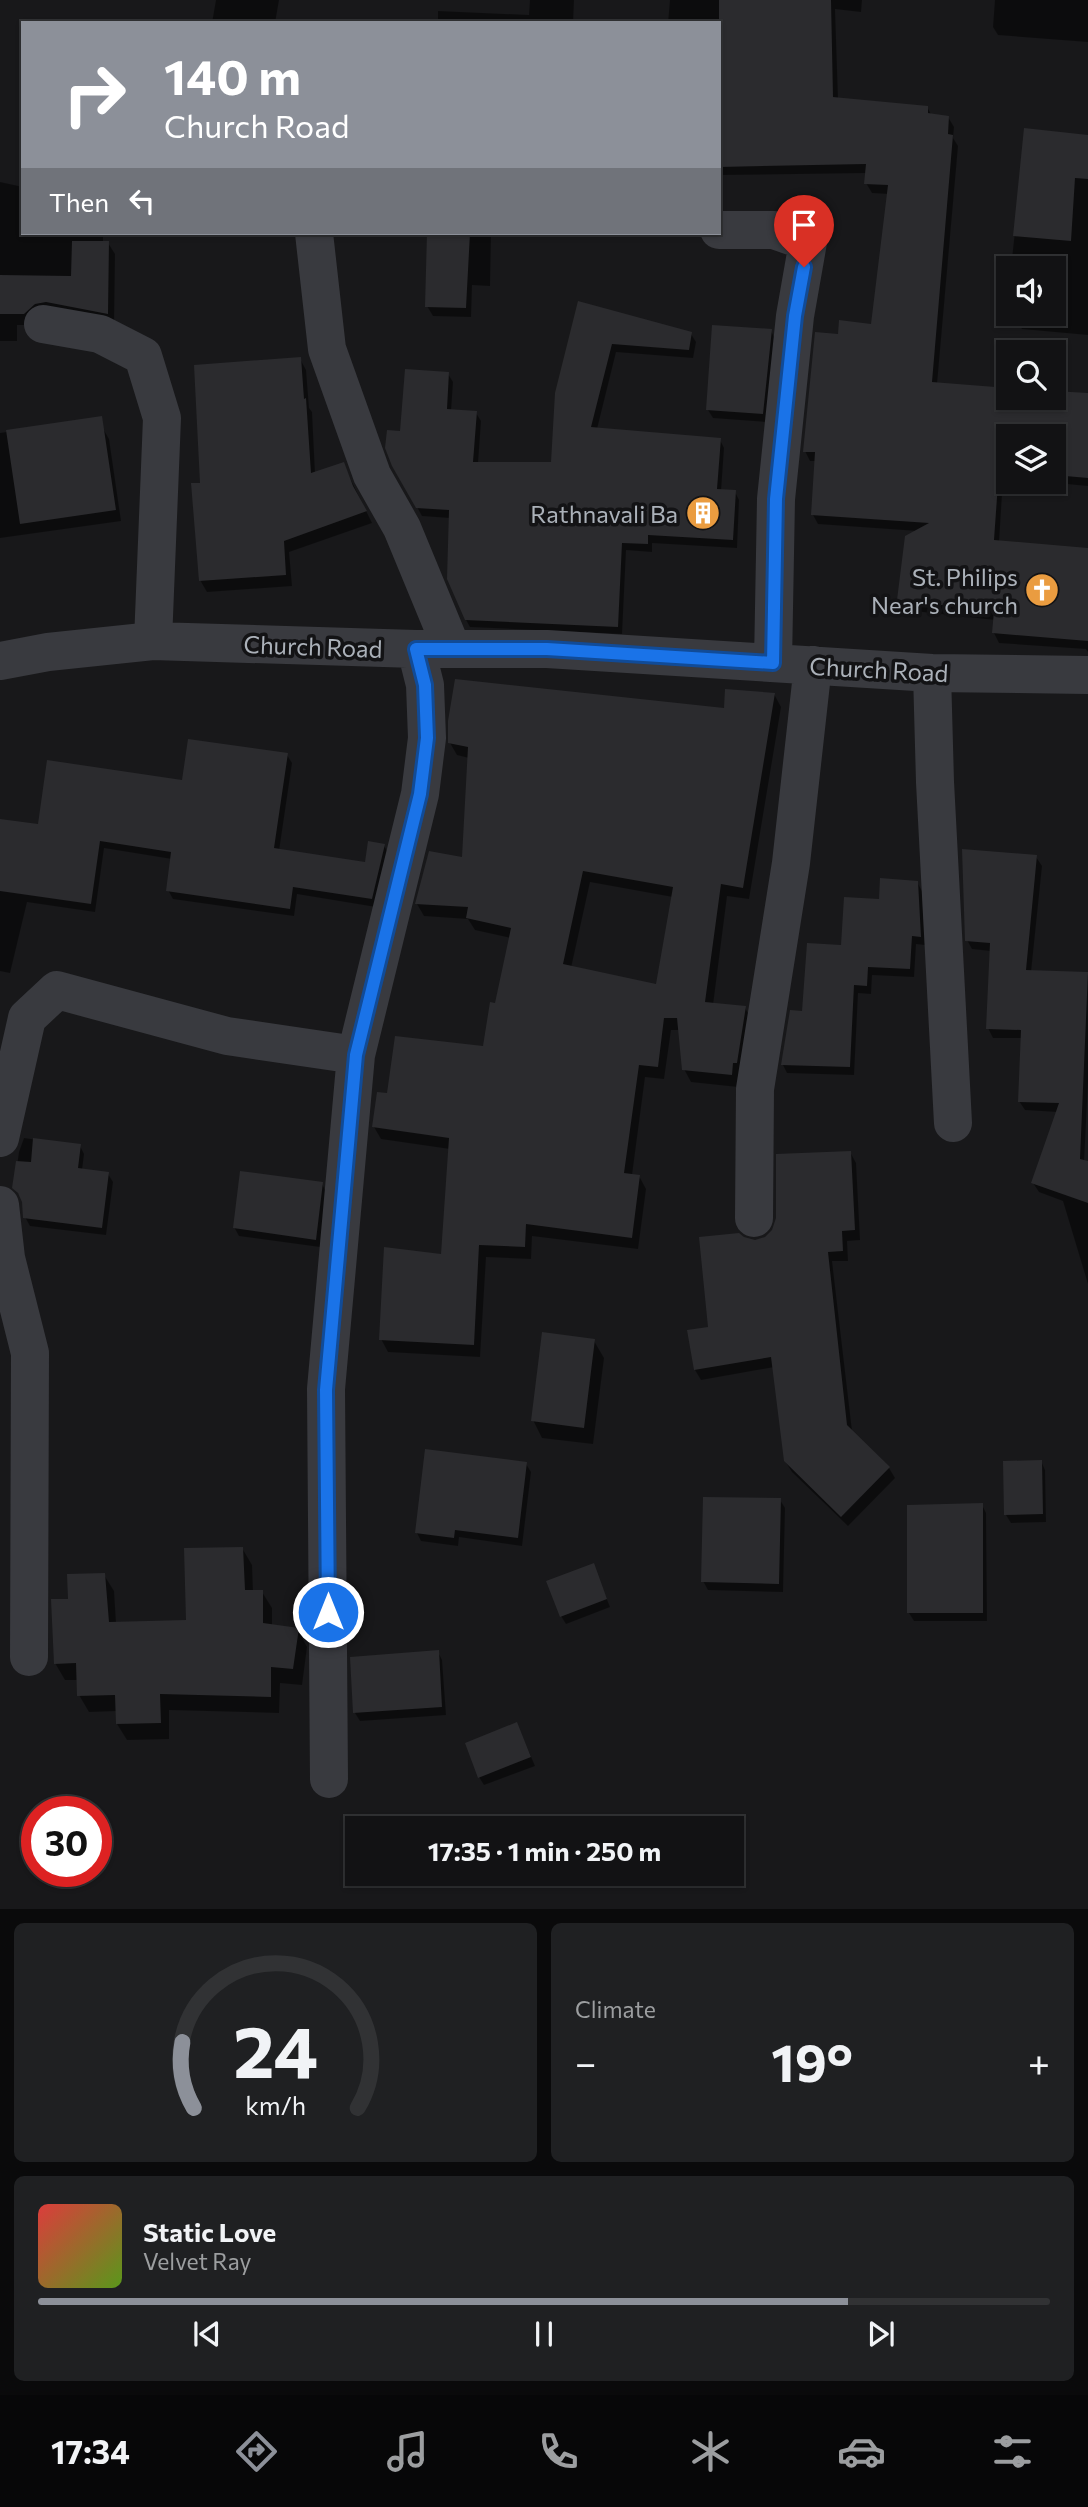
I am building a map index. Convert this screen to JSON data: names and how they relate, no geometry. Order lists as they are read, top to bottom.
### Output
{
  "streets": {
    "street": ["Church Road"]
  },
  "places": {
    "building": ["Rathnavali Ba"],
    "church": ["St. Philips Near's church"]
  },
  "page": {
    "turn": ["140 m", "Church Road"],
    "then": "Then",
    "limit": "30",
    "trip": "17:35 · 1 min · 250 m",
    "tile": "Climate",
    "heat": ["−", "19°", "+"],
    "song": ["Static Love", "Velvet Ray"],
    "tabs": "17:34",
    "gauge": ["24", "km/h"]
  }
}
